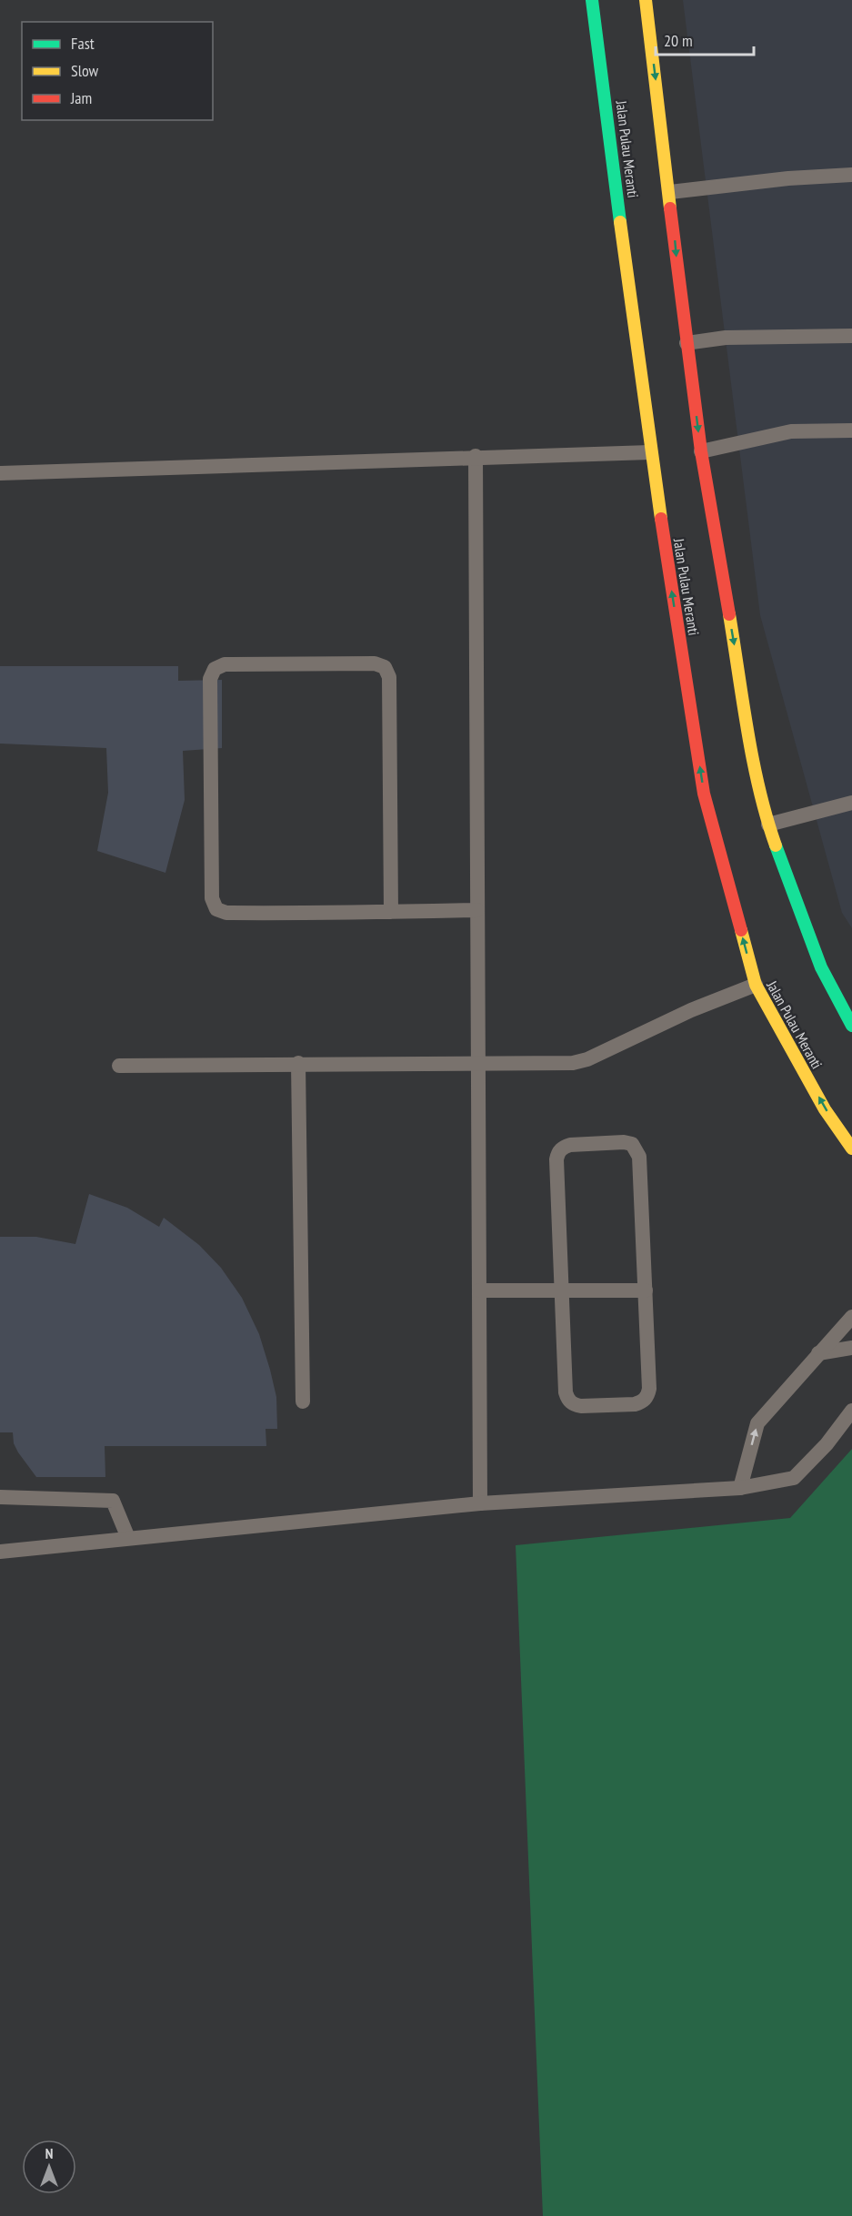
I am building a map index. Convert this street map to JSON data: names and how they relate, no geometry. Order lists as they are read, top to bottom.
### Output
{
  "streets": {
    "main road": ["Jalan Pulau Meranti"]
  },
  "legend": ["Fast", "Slow", "Jam"],
  "scale_bar": "20 m",
  "north": "top"
}
